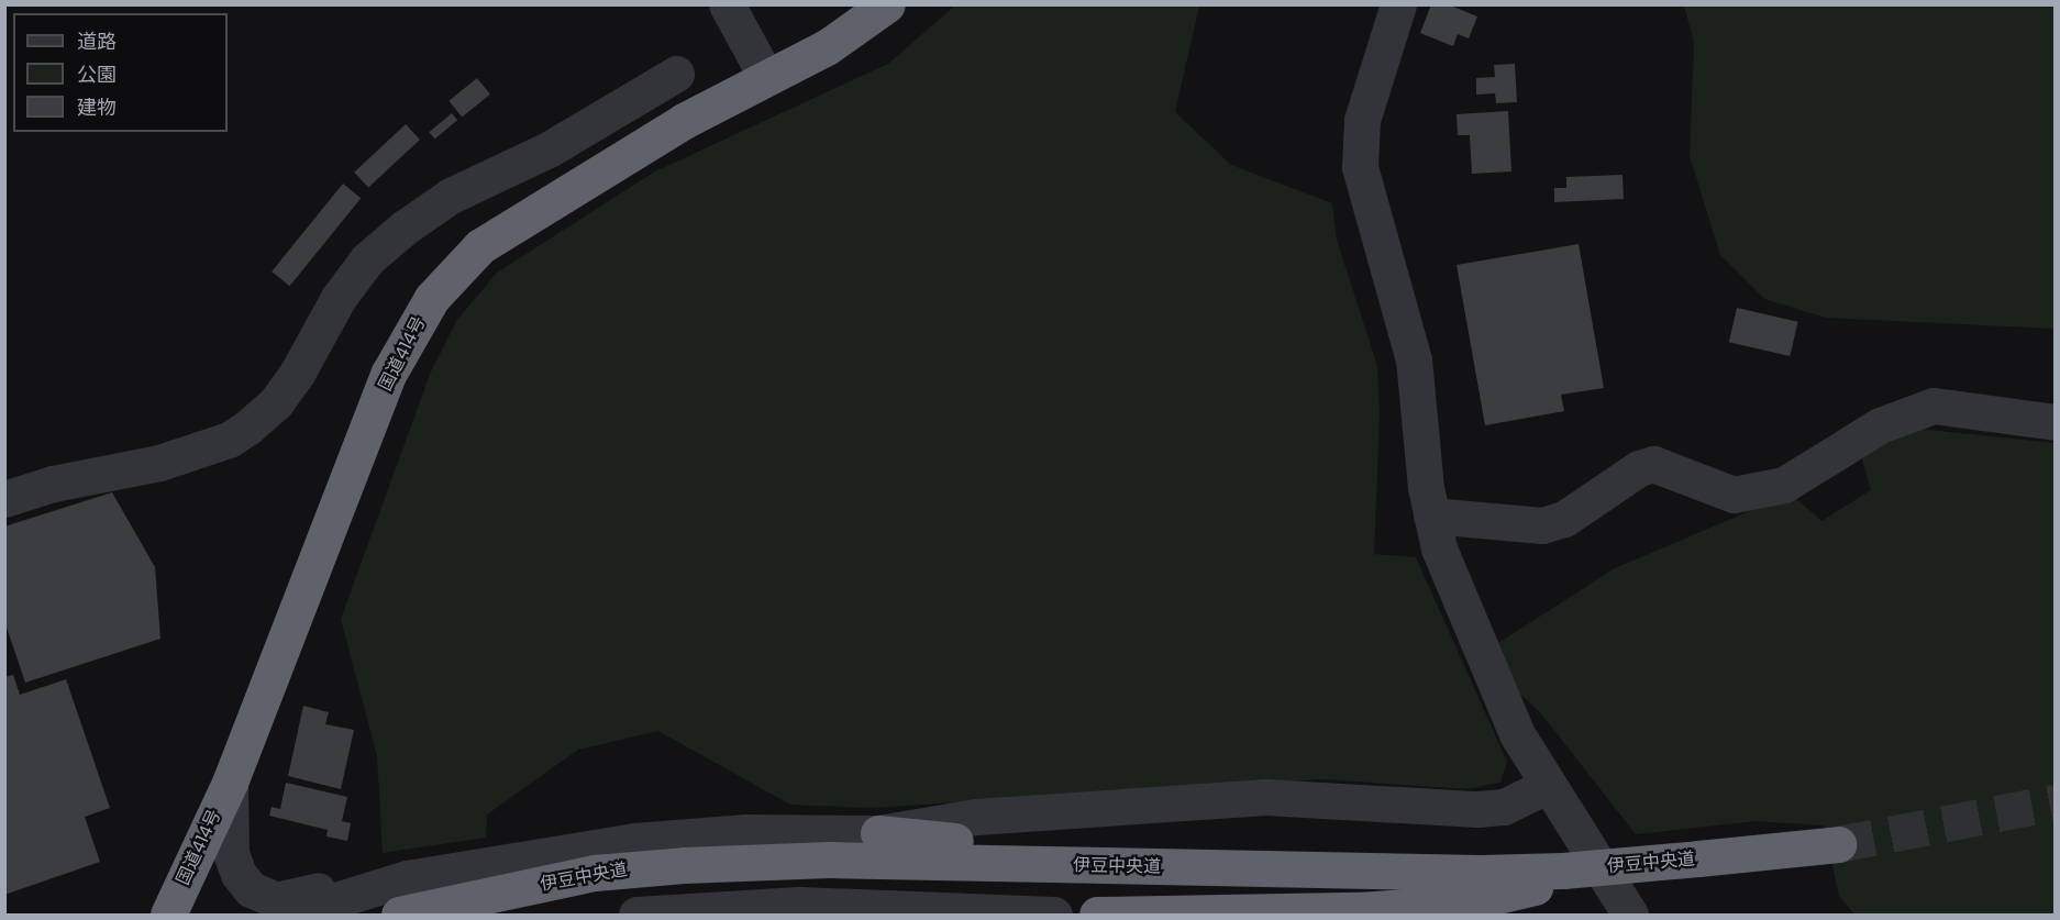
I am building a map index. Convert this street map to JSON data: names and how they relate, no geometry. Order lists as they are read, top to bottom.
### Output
{
  "streets": {
    "highway": ["国道414号", "伊豆中央道"]
  },
  "legend": ["道路", "公園", "建物"]
}
